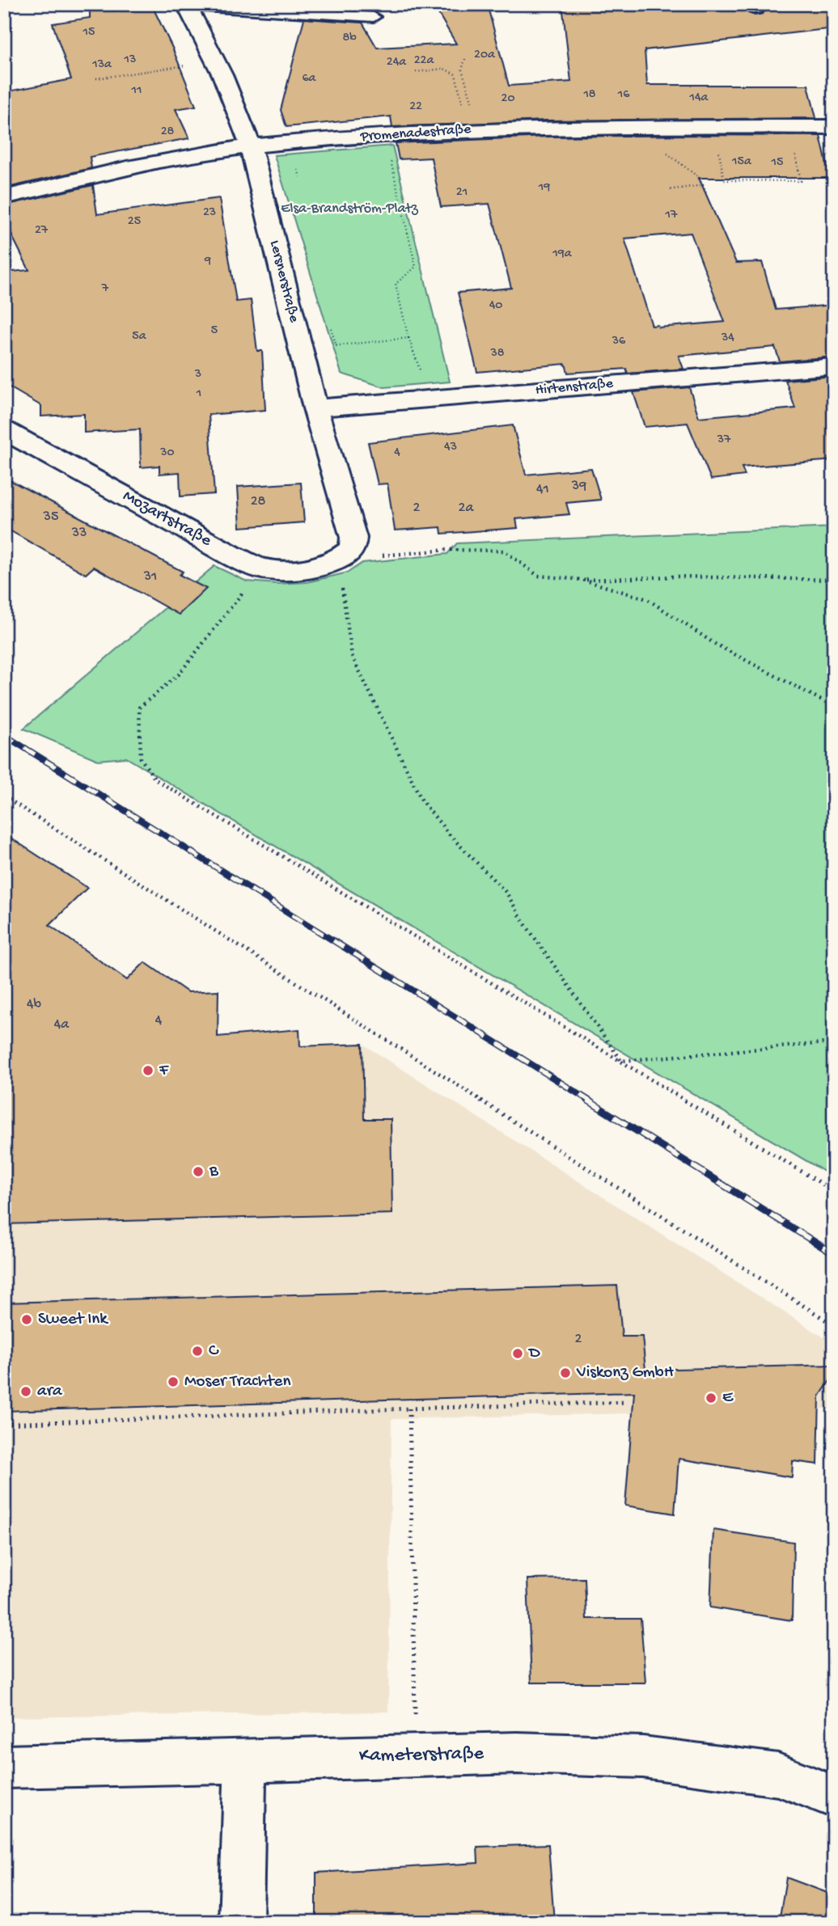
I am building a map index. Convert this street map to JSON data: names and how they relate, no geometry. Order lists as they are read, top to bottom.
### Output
{
  "streets": {
    "street": [
      "Promenadestraße",
      "Lersnerstraße",
      "Hirtenstraße",
      "Mozartstraße",
      "Kameterstraße"
    ]
  },
  "crossings": [
    ["Promenadestraße", "Lersnerstraße"],
    ["Lersnerstraße", "Hirtenstraße"],
    ["Lersnerstraße", "Mozartstraße"]
  ],
  "parks": ["Elsa-Brandström-Platz"],
  "places": [
    "F",
    "B",
    "Sweet Ink",
    "C",
    "D",
    "Viskonz GmbH",
    "Moser Trachten",
    "ara",
    "E"
  ],
  "house_numbers": [
    "15",
    "8b",
    "20a",
    "13",
    "22a",
    "24a",
    "13a",
    "6a",
    "11",
    "18",
    "16",
    "14a",
    "20",
    "22",
    "28",
    "15a",
    "15",
    "19",
    "21",
    "23",
    "17",
    "25",
    "27",
    "19a",
    "9",
    "7",
    "40",
    "5",
    "5a",
    "34",
    "36",
    "38",
    "3",
    "1",
    "37",
    "43",
    "30",
    "4",
    "39",
    "41",
    "28",
    "2",
    "2a",
    "35",
    "33",
    "31",
    "4b",
    "4",
    "4a",
    "2"
  ]
}
